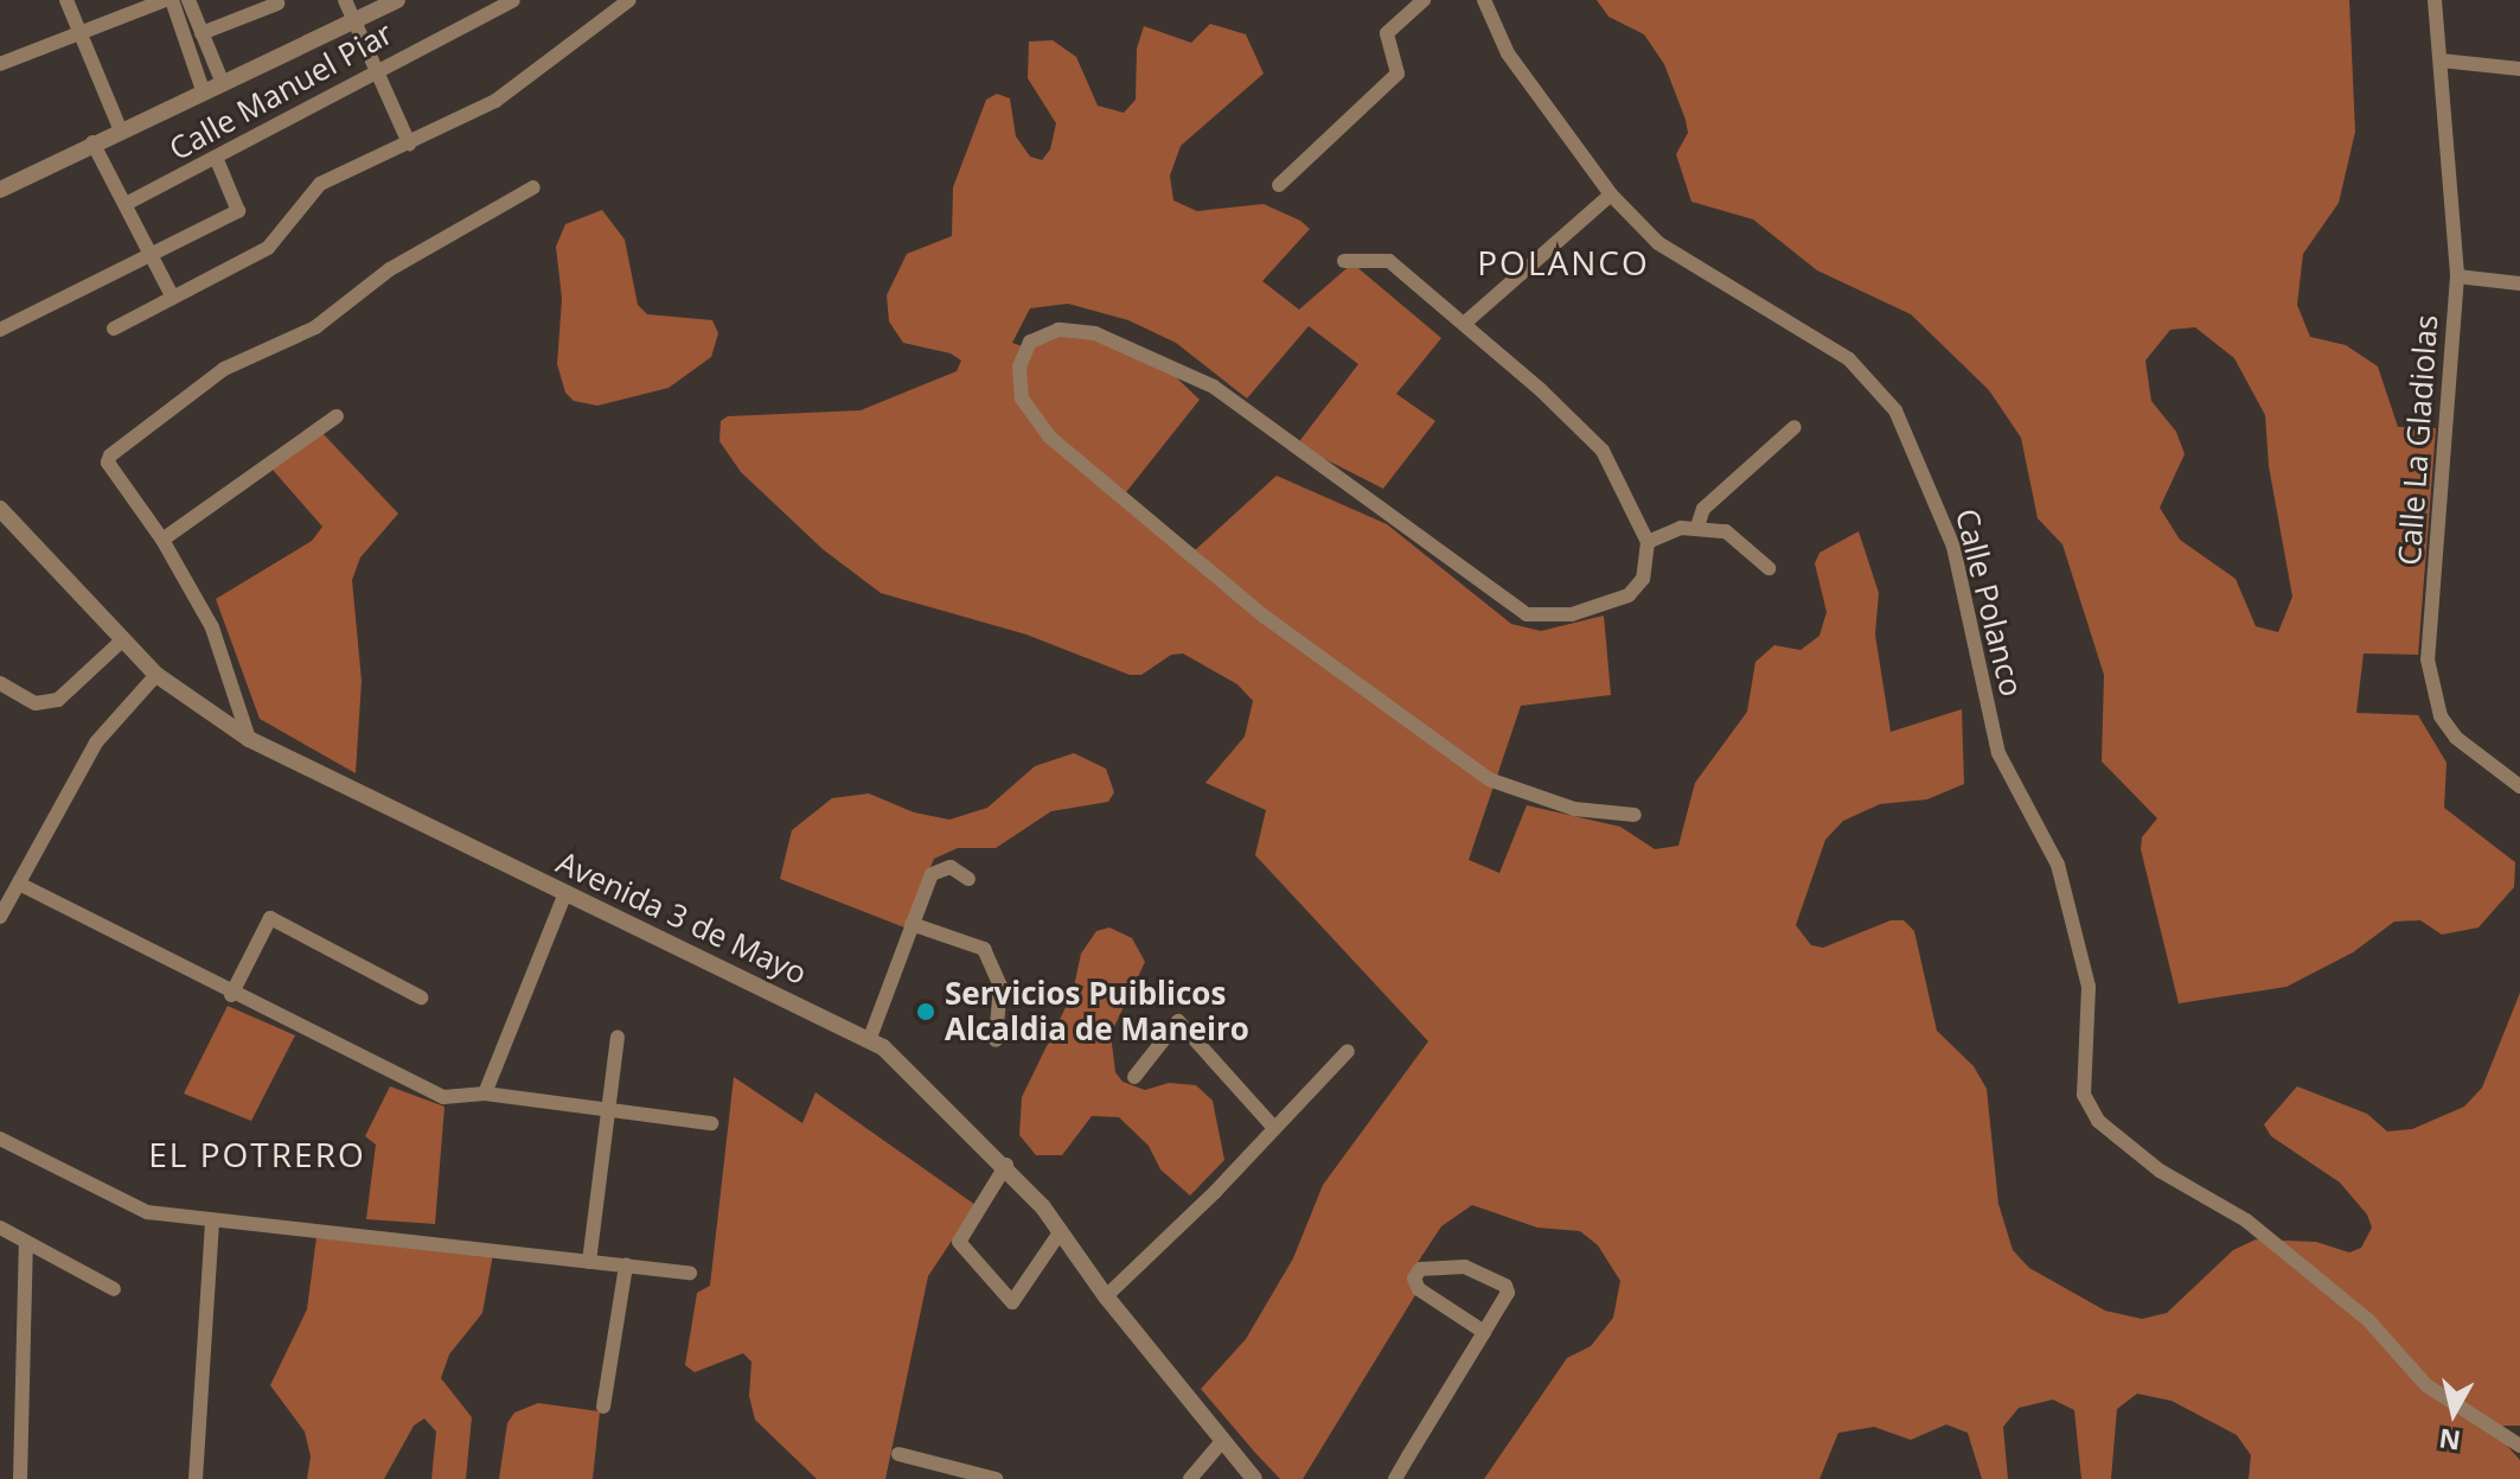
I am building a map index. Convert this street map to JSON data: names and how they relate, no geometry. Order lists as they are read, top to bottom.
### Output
{
  "streets": {
    "street": [
      "Calle Manuel Piar",
      "Calle La Gladiolas",
      "Calle Polanco",
      "Avenida 3 de Mayo"
    ]
  },
  "districts": ["POLANCO", "EL POTRERO"],
  "places": ["Servicios Puiblicos Alcaldia de Maneiro"],
  "north": "bottom"
}
